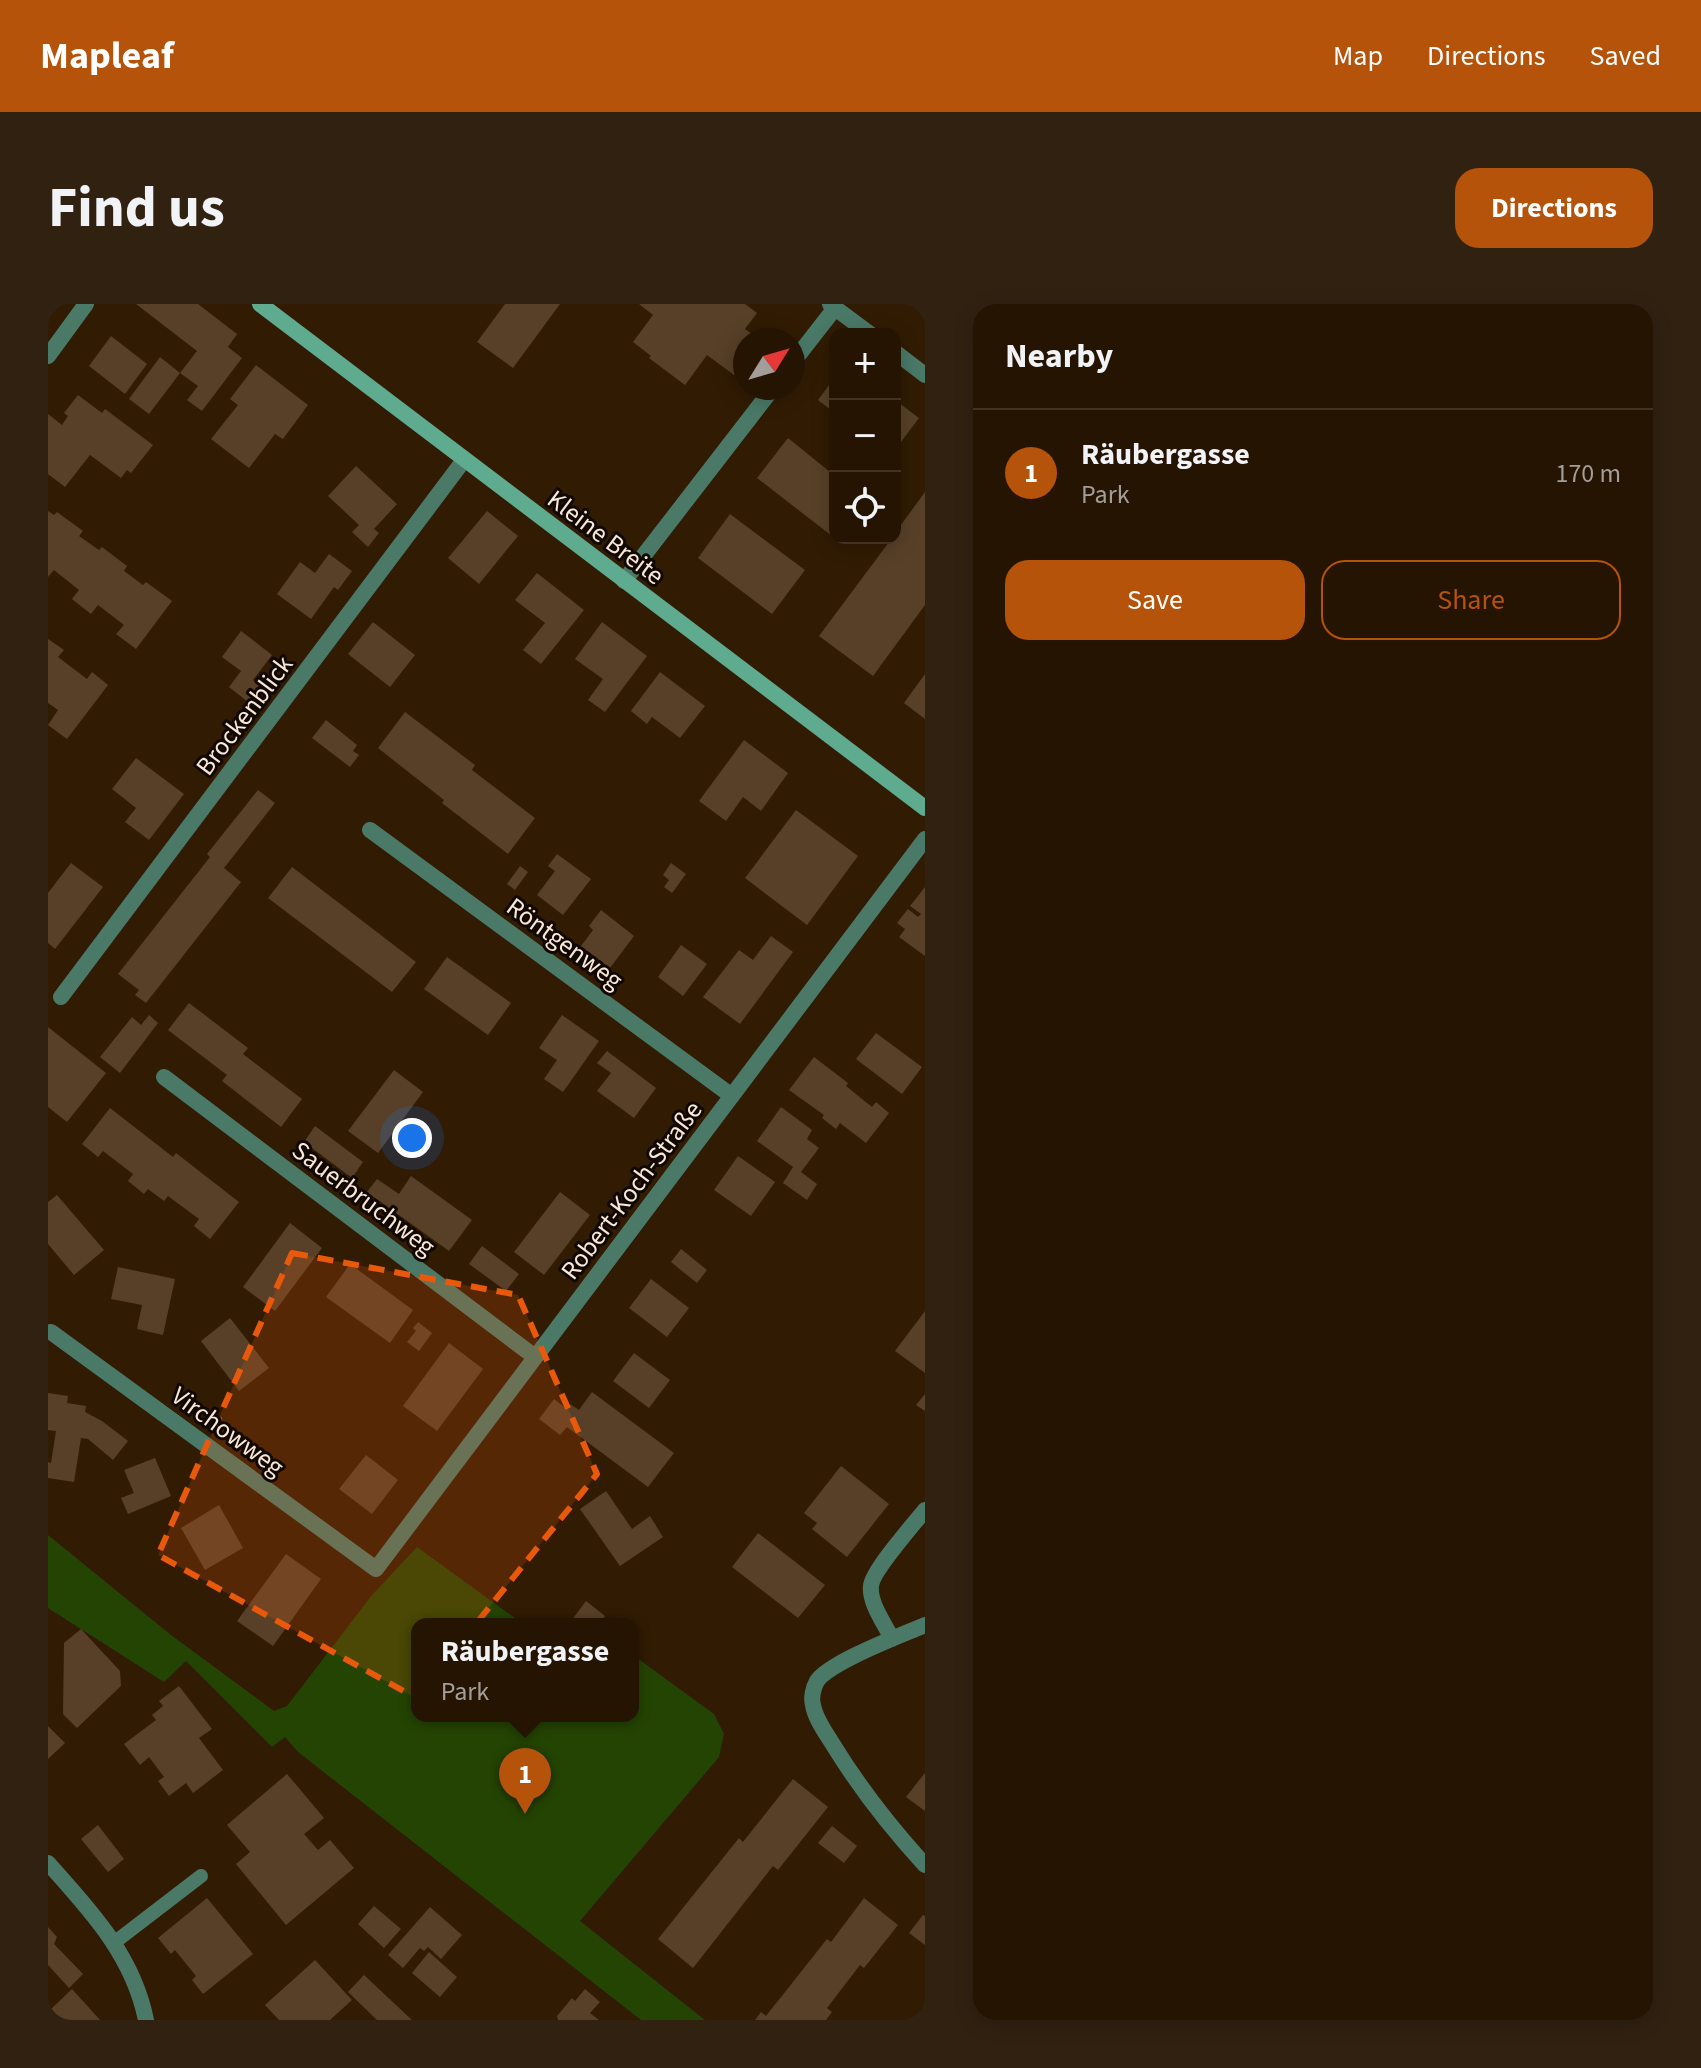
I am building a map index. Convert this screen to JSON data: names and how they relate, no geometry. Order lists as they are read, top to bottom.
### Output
{
  "streets": {
    "street": [
      "Kleine Breite",
      "Brockenblick",
      "Röntgenweg",
      "Robert-Koch-Straße",
      "Sauerbruchweg",
      "Virchowweg"
    ]
  },
  "crossings": [
    ["Kleine Breite", "Brockenblick"],
    ["Röntgenweg", "Robert-Koch-Straße"],
    ["Robert-Koch-Straße", "Sauerbruchweg"],
    ["Robert-Koch-Straße", "Virchowweg"]
  ],
  "north": "top right",
  "page": {
    "header": "Mapleaf",
    "nav": ["Map", "Directions", "Saved"],
    "buttons": [
      "Directions",
      ["Save", "Share"]
    ],
    "title": "Find us",
    "heading": "Nearby",
    "map_buttons": ["+", "−"],
    "list": [
      {
        "mark": "1",
        "name": "Räubergasse",
        "note": "Park",
        "value": "170 m"
      }
    ],
    "popup": ["Räubergasse", "Park"],
    "pins": "1"
  }
}
